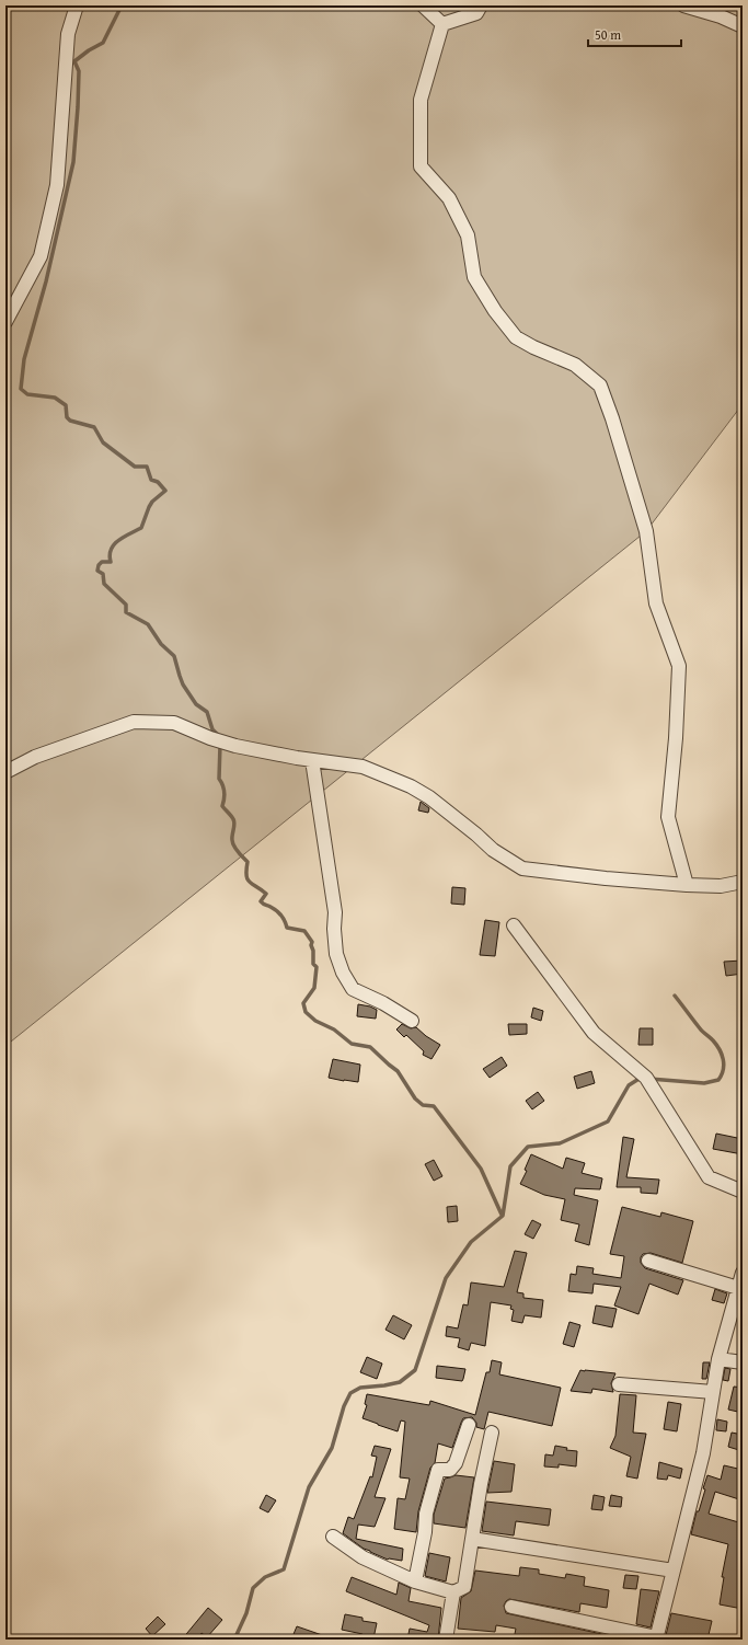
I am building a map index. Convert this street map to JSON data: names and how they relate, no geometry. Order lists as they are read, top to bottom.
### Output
{
  "scale_bar": "50 m"
}
